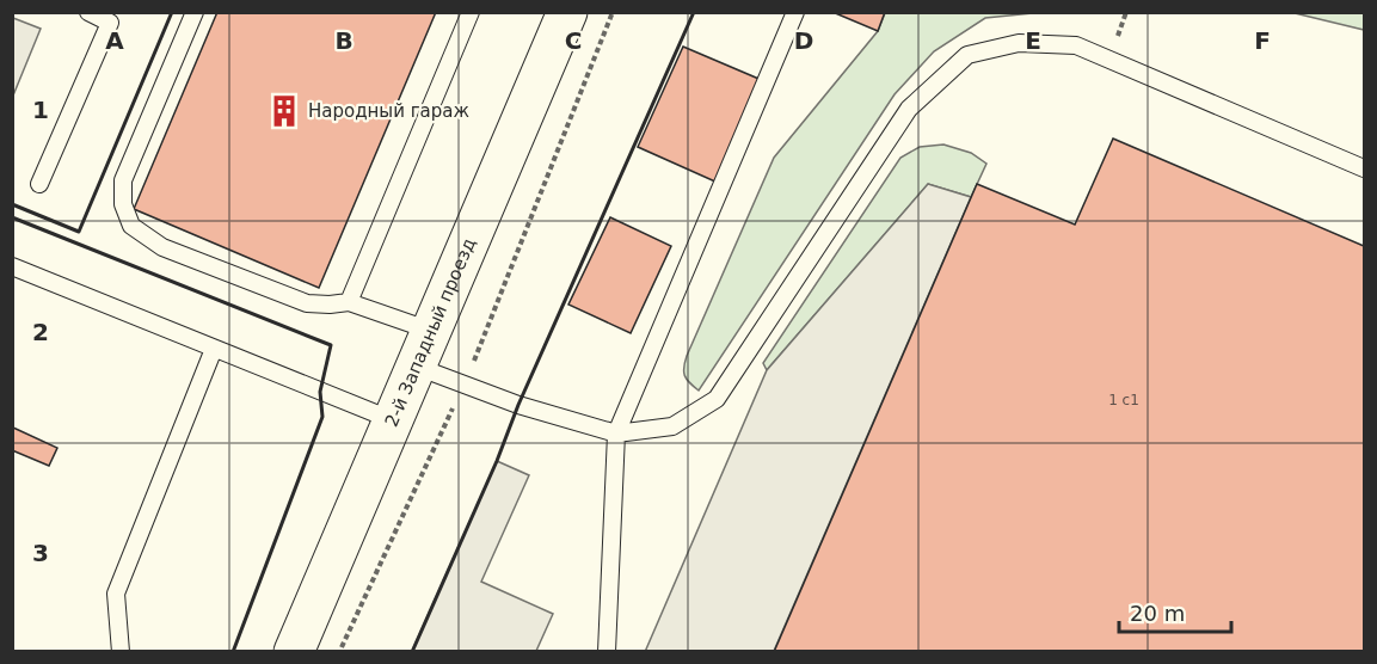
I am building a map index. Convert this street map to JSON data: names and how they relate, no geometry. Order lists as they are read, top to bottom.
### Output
{
  "streets": {
    "street": ["2-й Западный проезд"]
  },
  "places": {
    "building": ["Народный гараж"]
  },
  "house_numbers": ["1 с1"],
  "scale_bar": "20 m",
  "grid": {
    "columns": [
      "A",
      "B",
      "C",
      "D",
      "E",
      "F"
    ],
    "rows": ["1", "2", "3"]
  }
}
